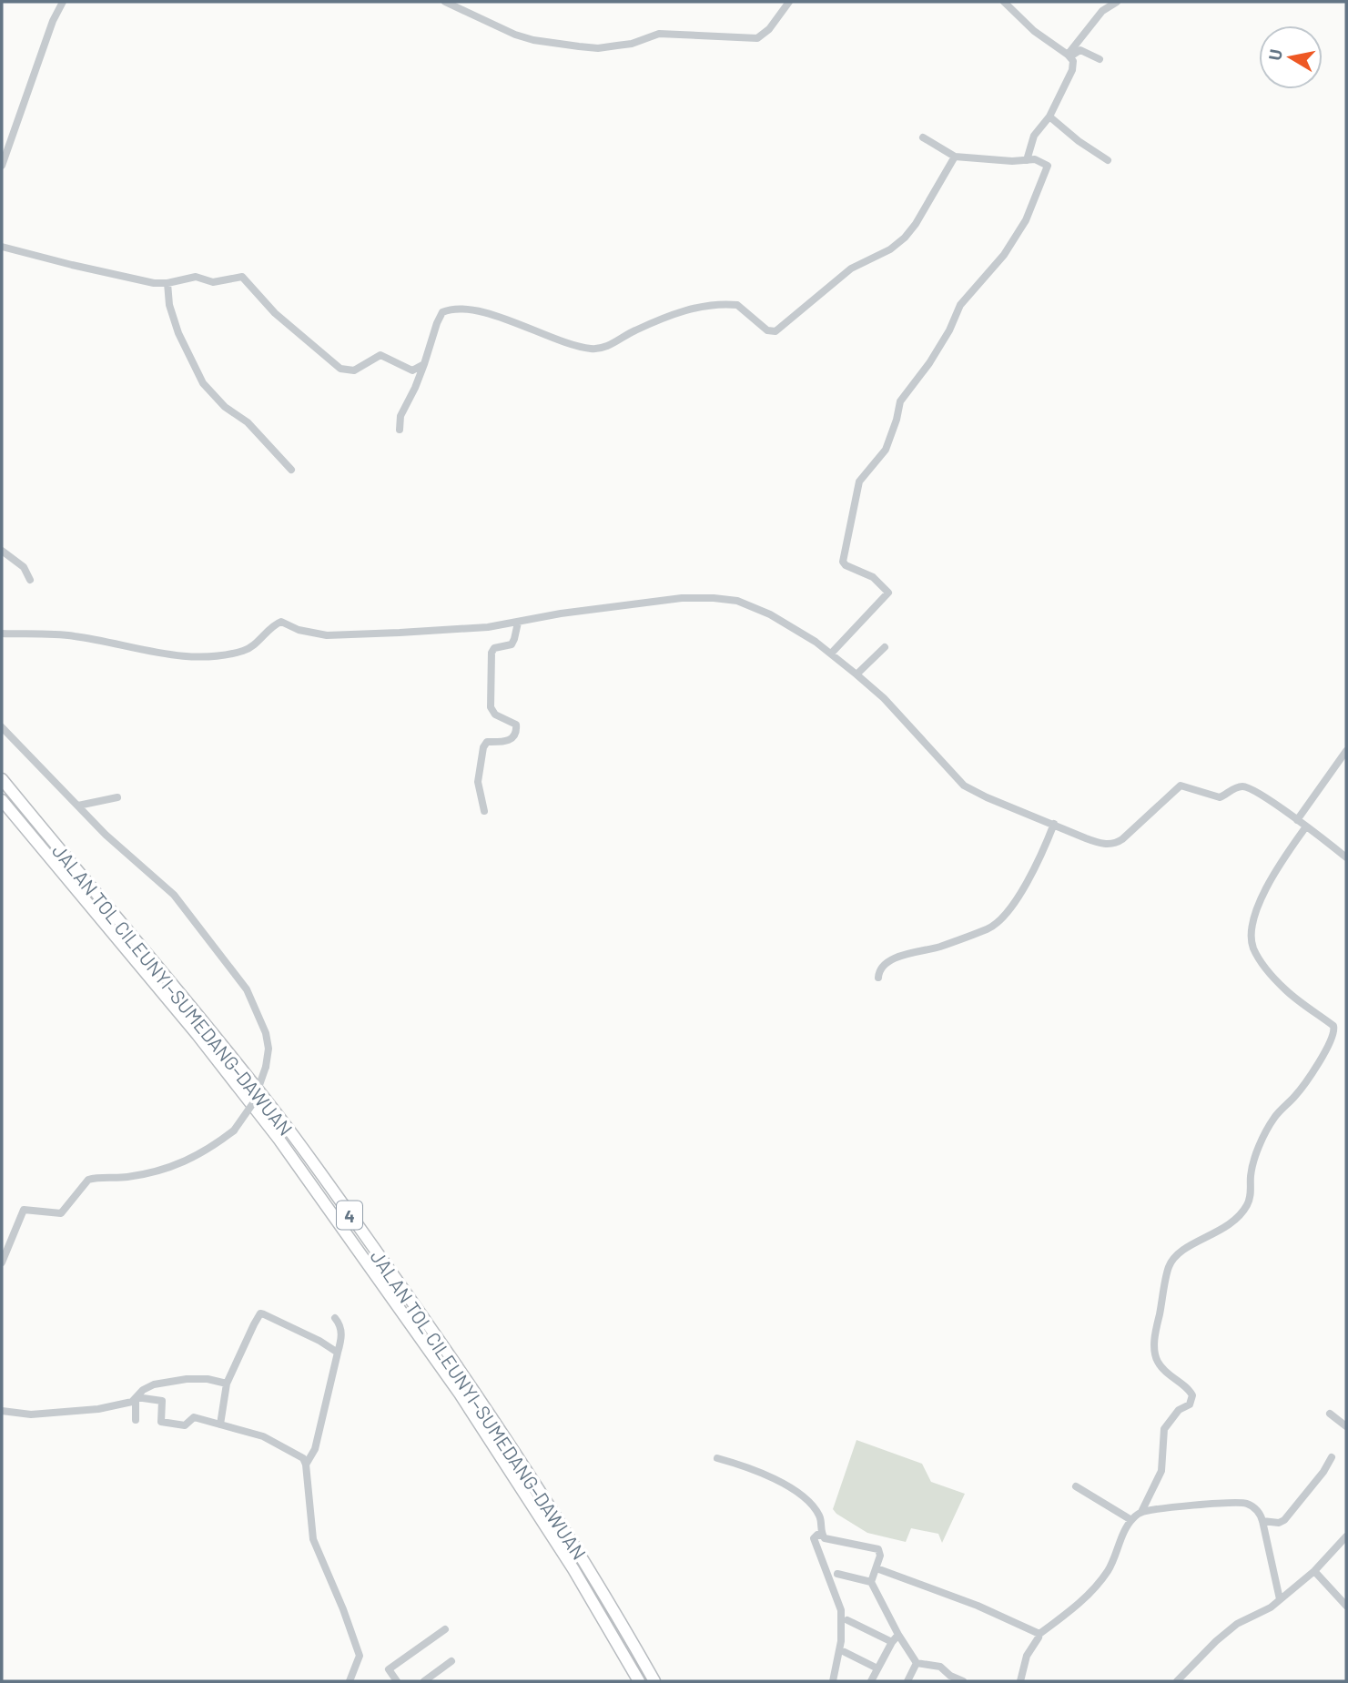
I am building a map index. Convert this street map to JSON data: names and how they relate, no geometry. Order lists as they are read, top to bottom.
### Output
{
  "streets": {
    "highway": ["JALAN TOL CILEUNYI–SUMEDANG–DAWUAN", "4"]
  },
  "north": "left"
}
